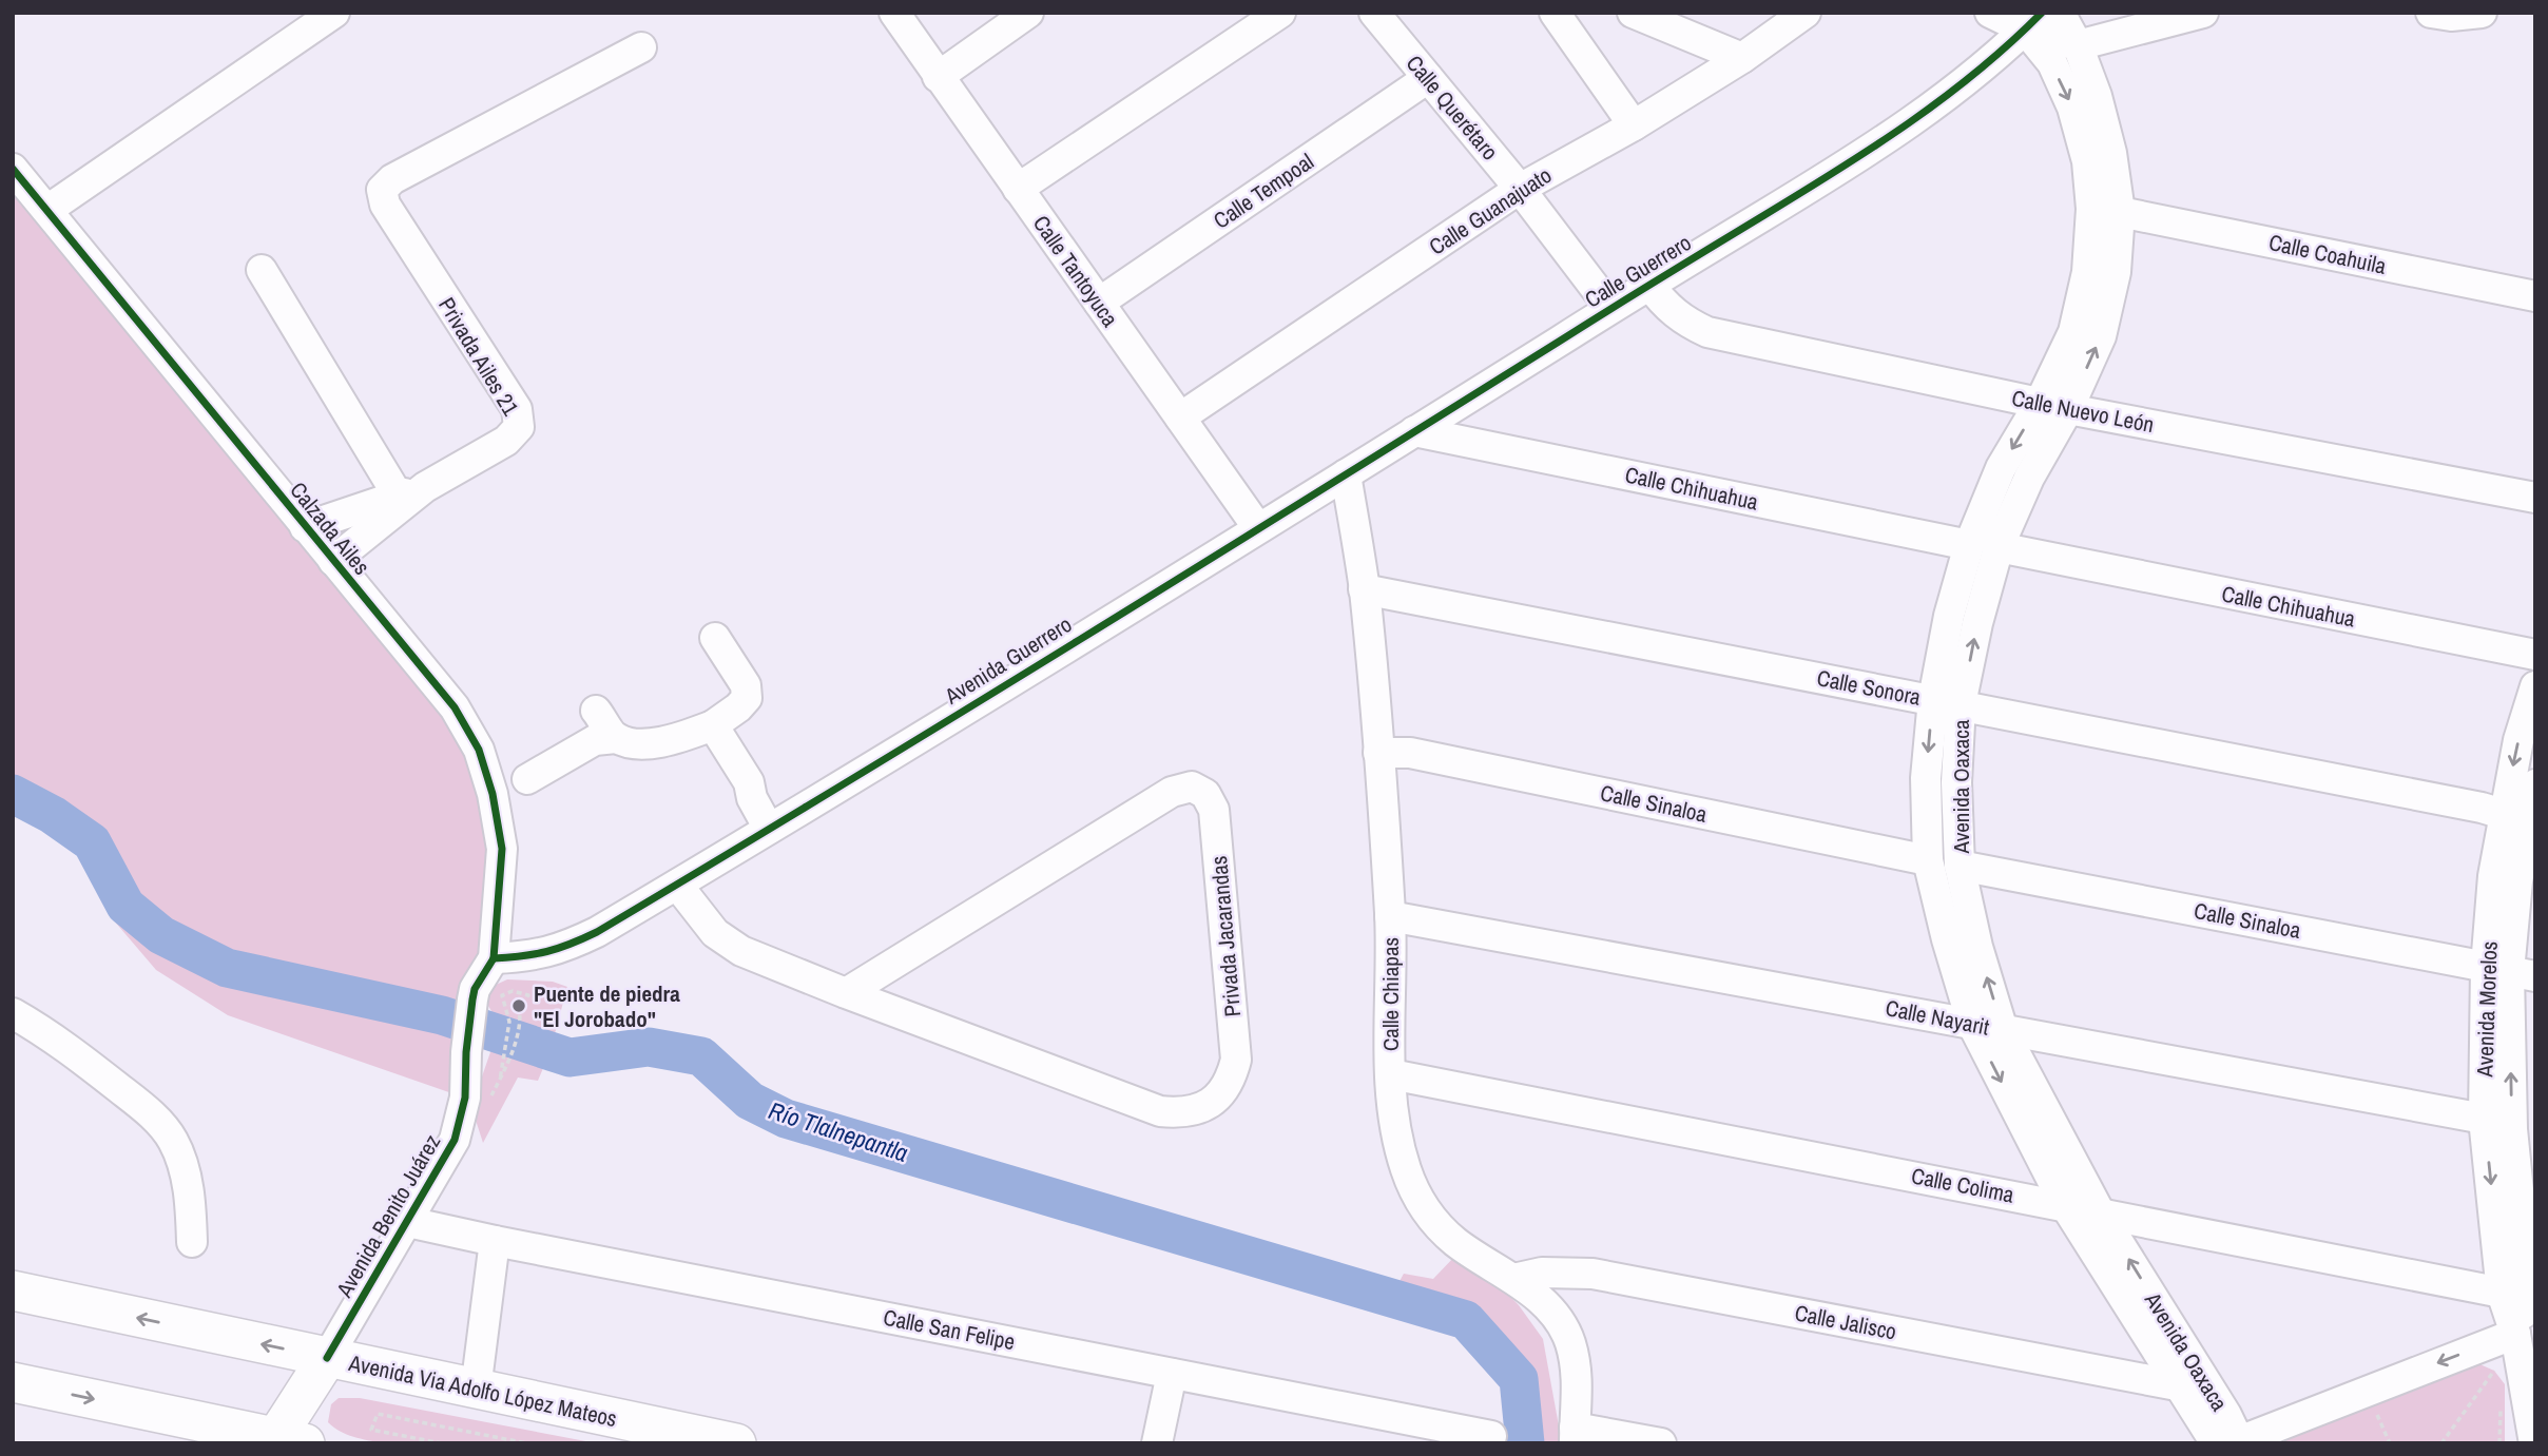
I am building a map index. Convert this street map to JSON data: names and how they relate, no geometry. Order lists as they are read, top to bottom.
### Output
{
  "streets": {
    "main road": ["Avenida Via Adolfo López Mateos"],
    "street": [
      "Calle Querétaro",
      "Calle Tempoal",
      "Calle Guanajuato",
      "Calle Coahuila",
      "Calle Tantoyuca",
      "Calle Guerrero",
      "Privada Ailes 21",
      "Calle Nuevo León",
      "Calle Chihuahua",
      "Calzada Ailes",
      "Avenida Guerrero",
      "Calle Sonora",
      "Avenida Oaxaca",
      "Calle Sinaloa",
      "Privada Jacarandas",
      "Calle Chiapas",
      "Avenida Morelos",
      "Calle Nayarit",
      "Calle Colima",
      "Avenida Benito Juárez",
      "Calle Jalisco",
      "Calle San Felipe"
    ]
  },
  "crossings": [
    ["Calle Querétaro", "Calle Tempoal"],
    ["Calle Querétaro", "Calle Guanajuato"],
    ["Calle Querétaro", "Calle Guerrero"],
    ["Calle Tempoal", "Calle Tantoyuca"],
    ["Calle Guanajuato", "Calle Tantoyuca"],
    ["Calle Coahuila", "Avenida Oaxaca"],
    ["Calle Tantoyuca", "Calle Guerrero"],
    ["Calle Tantoyuca", "Avenida Guerrero"],
    ["Calle Guerrero", "Calle Nuevo León"],
    ["Calle Guerrero", "Calle Chihuahua"],
    ["Calle Guerrero", "Avenida Guerrero"],
    ["Calle Guerrero", "Avenida Oaxaca"],
    ["Calle Guerrero", "Calle Chiapas"],
    ["Privada Ailes 21", "Calzada Ailes"],
    ["Calle Nuevo León", "Avenida Oaxaca"],
    ["Calle Chihuahua", "Avenida Oaxaca"],
    ["Calzada Ailes", "Avenida Guerrero"],
    ["Calzada Ailes", "Avenida Benito Juárez"],
    ["Avenida Guerrero", "Privada Jacarandas"],
    ["Avenida Guerrero", "Avenida Benito Juárez"],
    ["Calle Sonora", "Avenida Oaxaca"],
    ["Calle Sonora", "Calle Chiapas"],
    ["Calle Sonora", "Avenida Morelos"],
    ["Avenida Oaxaca", "Calle Sinaloa"],
    ["Avenida Oaxaca", "Calle Nayarit"],
    ["Avenida Oaxaca", "Calle Colima"],
    ["Avenida Oaxaca", "Calle Jalisco"],
    ["Calle Sinaloa", "Calle Chiapas"],
    ["Calle Sinaloa", "Avenida Morelos"],
    ["Calle Chiapas", "Calle Nayarit"],
    ["Calle Chiapas", "Calle Colima"],
    ["Calle Chiapas", "Calle Jalisco"],
    ["Avenida Morelos", "Calle Nayarit"],
    ["Avenida Morelos", "Calle Colima"],
    ["Avenida Benito Juárez", "Calle San Felipe"],
    ["Avenida Benito Juárez", "Avenida Via Adolfo López Mateos"]
  ],
  "water": ["Río Tlalnepantla"],
  "places": ["Puente de piedra \"El Jorobado\""]
}
